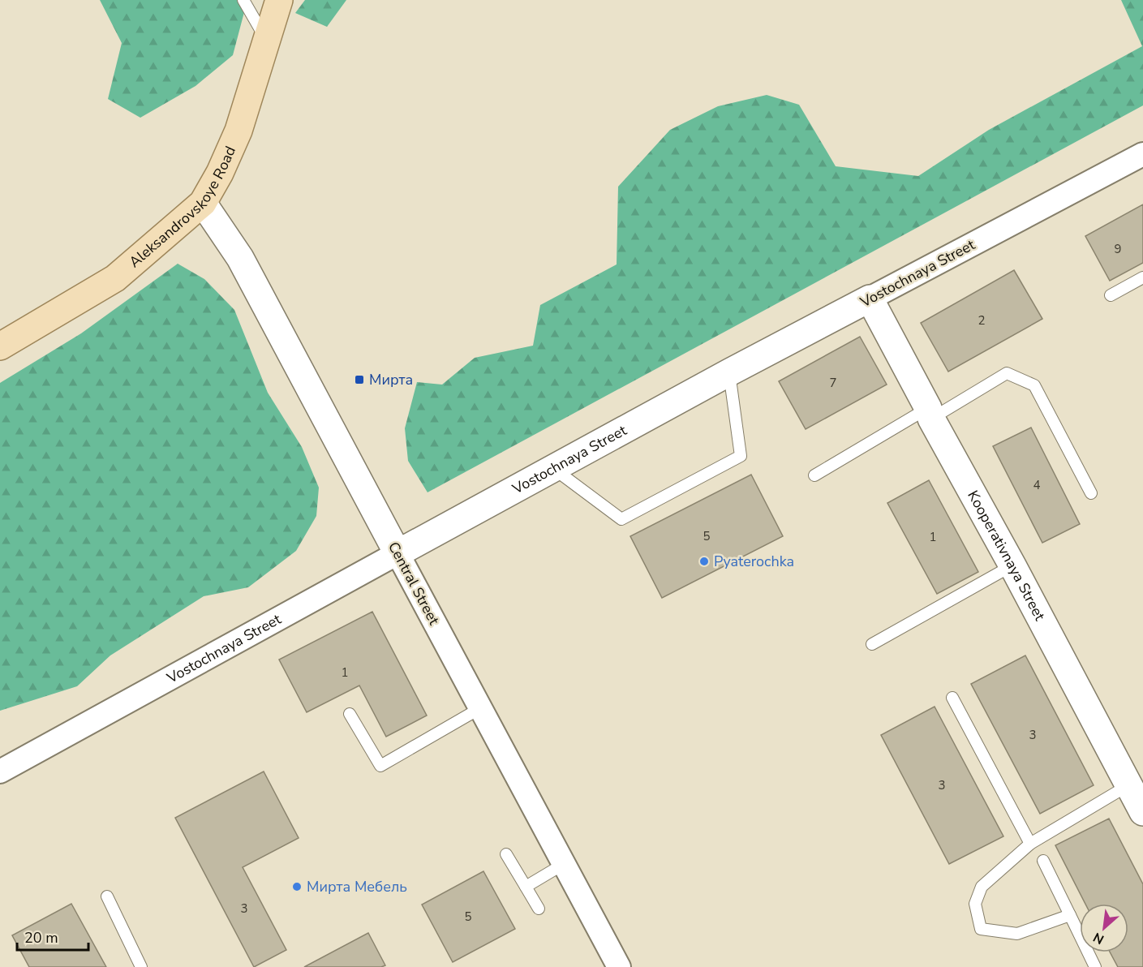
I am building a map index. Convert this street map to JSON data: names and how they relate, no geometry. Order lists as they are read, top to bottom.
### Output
{
  "streets": {
    "main road": ["Aleksandrovskoye Road"],
    "street": ["Vostochnaya Street", "Kooperativnaya Street", "Central Street"]
  },
  "crossings": [
    ["Aleksandrovskoye Road", "Central Street"],
    ["Vostochnaya Street", "Kooperativnaya Street"],
    ["Vostochnaya Street", "Central Street"]
  ],
  "places": {
    "transit": ["Мирта"],
    "other": ["Pyaterochka", "Мирта Мебель"]
  },
  "house_numbers": [
    "9",
    "2",
    "7",
    "4",
    "5",
    "1",
    "1",
    "3",
    "3",
    "3",
    "5"
  ],
  "scale_bar": "20 m",
  "north": "bottom left"
}
